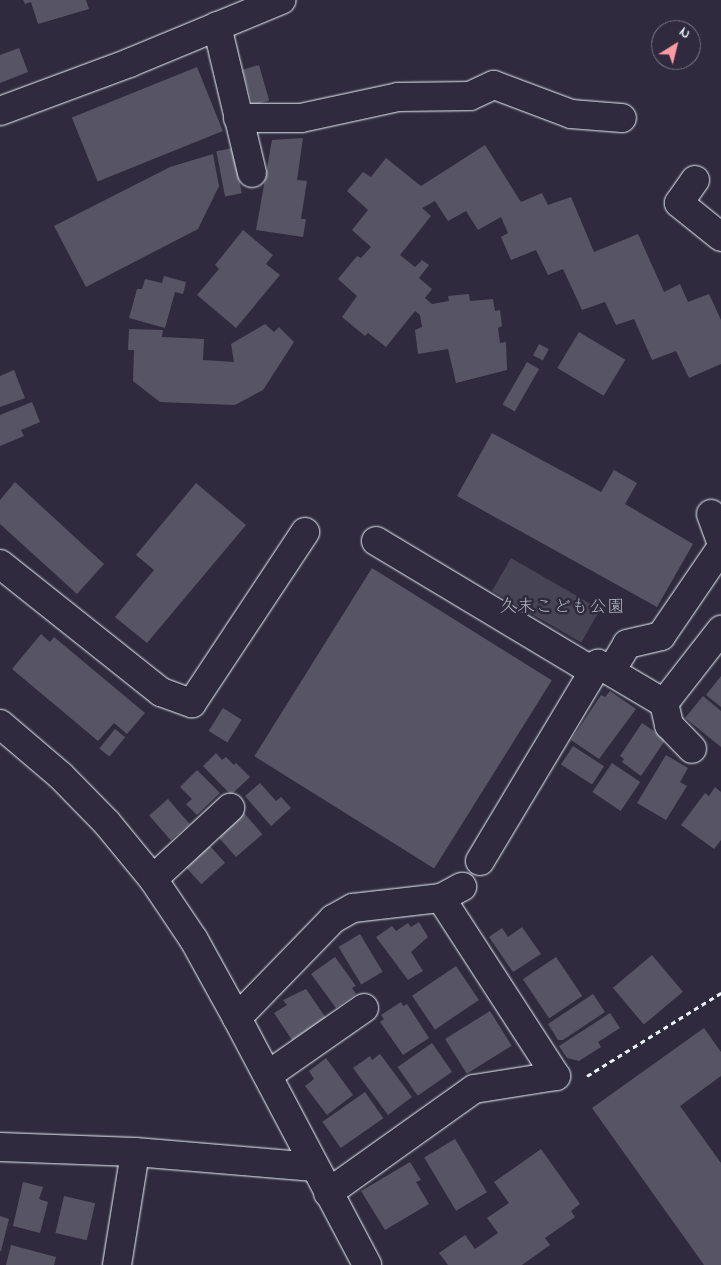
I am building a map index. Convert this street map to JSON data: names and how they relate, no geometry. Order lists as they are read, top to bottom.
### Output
{
  "parks": ["久末こども公園"],
  "north": "top right"
}
